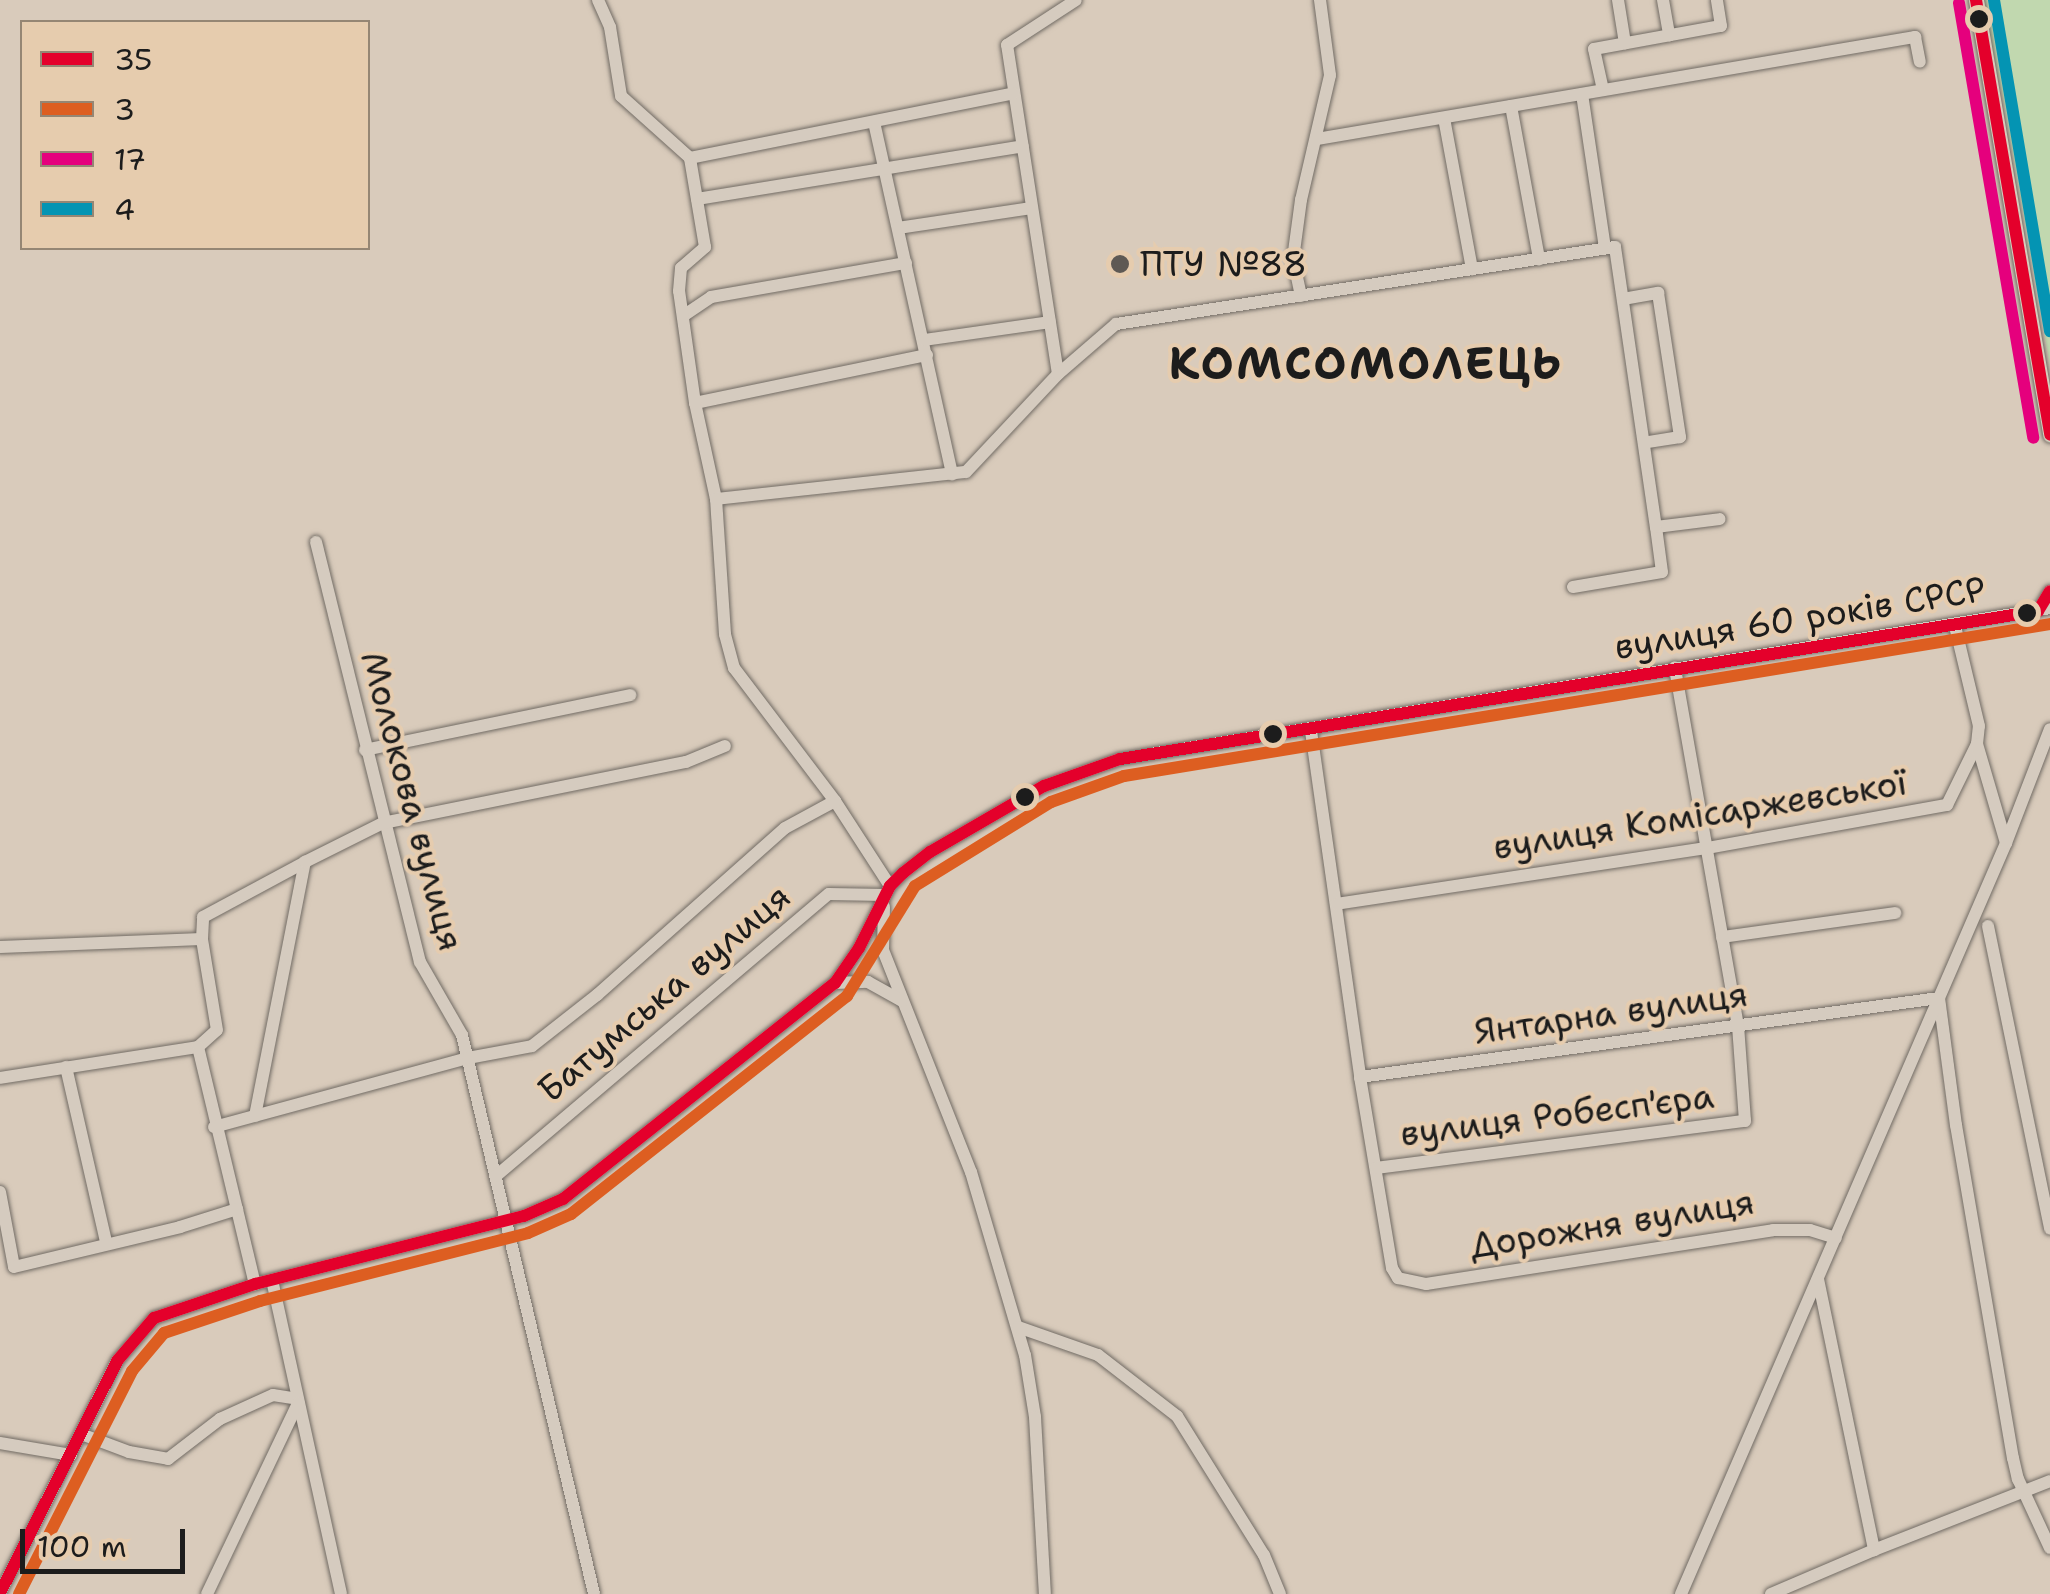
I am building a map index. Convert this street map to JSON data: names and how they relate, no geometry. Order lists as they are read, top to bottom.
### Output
{
  "streets": {
    "street": [
      "вулиця 60 років СРСР",
      "Молокова вулиця",
      "вулиця Комісаржевської",
      "Батумська вулиця",
      "Янтарна вулиця",
      "вулиця Робесп'єра",
      "Дорожня вулиця"
    ]
  },
  "crossings": [
    ["вулиця 60 років СРСР", "Батумська вулиця"],
    ["Молокова вулиця", "Батумська вулиця"],
    ["Янтарна вулиця", "вулиця Робесп'єра"],
    ["вулиця Робесп'єра", "Дорожня вулиця"]
  ],
  "districts": ["КОМСОМОЛЕЦЬ"],
  "places": ["ПТУ №88"],
  "lines": [
    "transit line 35",
    "transit line 4",
    "transit line 17",
    "transit line 3"
  ],
  "legend": [
    "35",
    "3",
    "17",
    "4"
  ],
  "scale_bar": "100 m"
}
